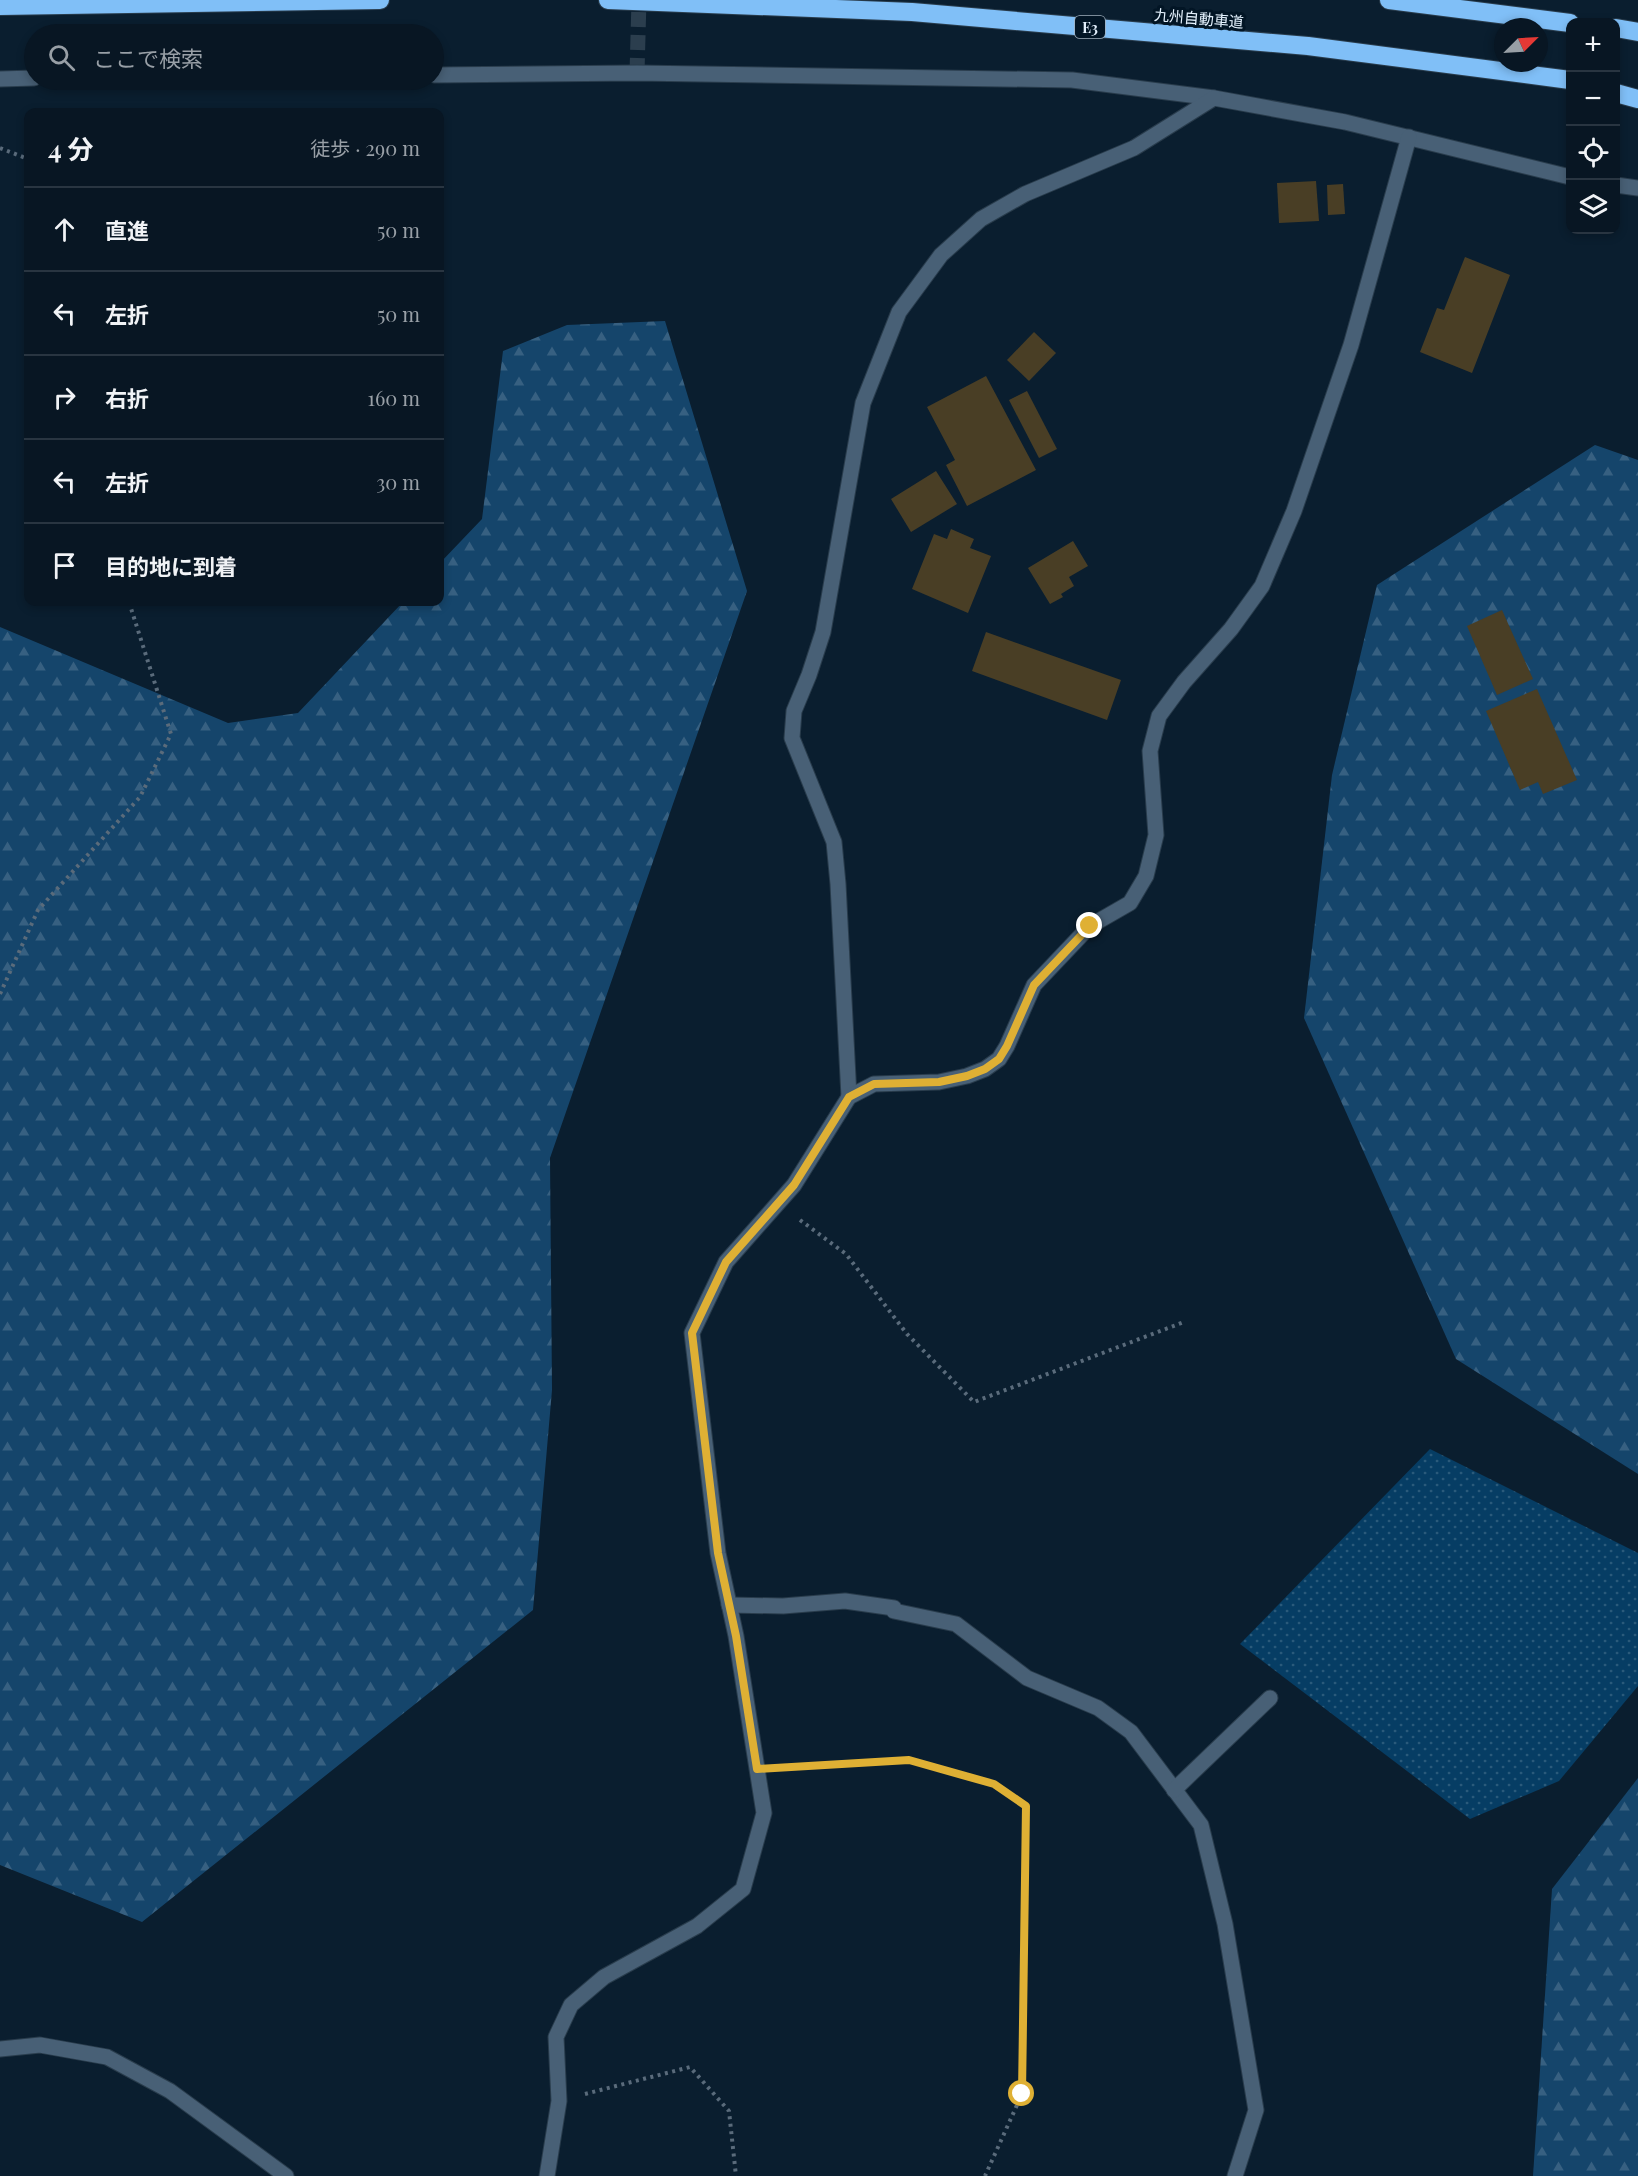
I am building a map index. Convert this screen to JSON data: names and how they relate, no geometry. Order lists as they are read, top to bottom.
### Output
{
  "streets": {
    "highway": ["九州自動車道", "E3"]
  },
  "north": "top right",
  "page": {
    "map_buttons": ["+", "−"],
    "search": "ここで検索",
    "heading": ["4 分", "徒歩 · 290 m"],
    "list": [
      ["直進", "50 m"],
      ["左折", "50 m"],
      ["右折", "160 m"],
      ["左折", "30 m"],
      "目的地に到着"
    ]
  }
}
